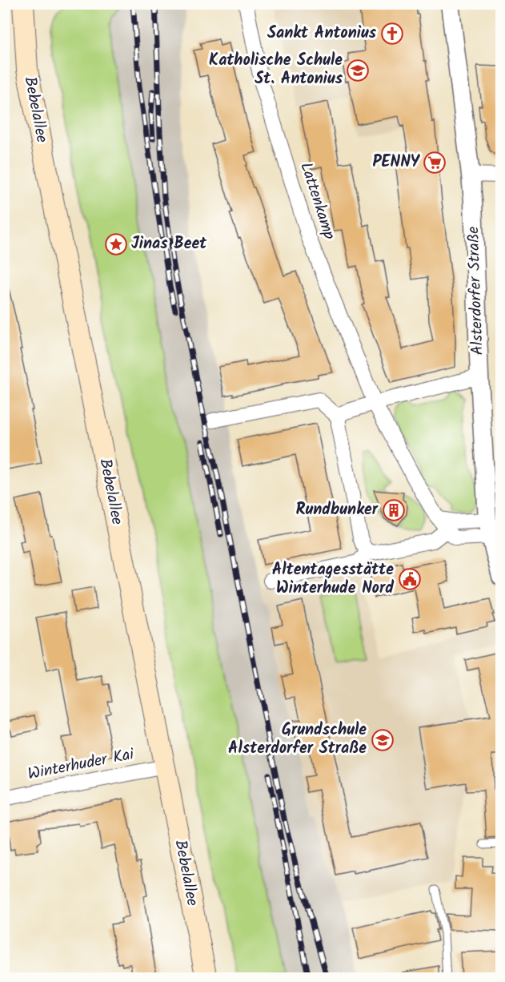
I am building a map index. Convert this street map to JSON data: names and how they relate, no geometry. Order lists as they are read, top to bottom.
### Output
{
  "streets": {
    "main road": ["Bebelallee"],
    "street": ["Lattenkamp", "Alsterdorfer Straße", "Winterhuder Kai"]
  },
  "crossings": [
    ["Bebelallee", "Winterhuder Kai"]
  ],
  "places": {
    "church": ["Sankt Antonius"],
    "school or university": ["Katholische Schule St. Antonius", "Grundschule Alsterdorfer Straße"],
    "supermarket": ["PENNY"],
    "place": ["Jinas Beet"],
    "building": ["Rundbunker"],
    "public building": ["Altentagesstätte Winterhude Nord"]
  }
}
